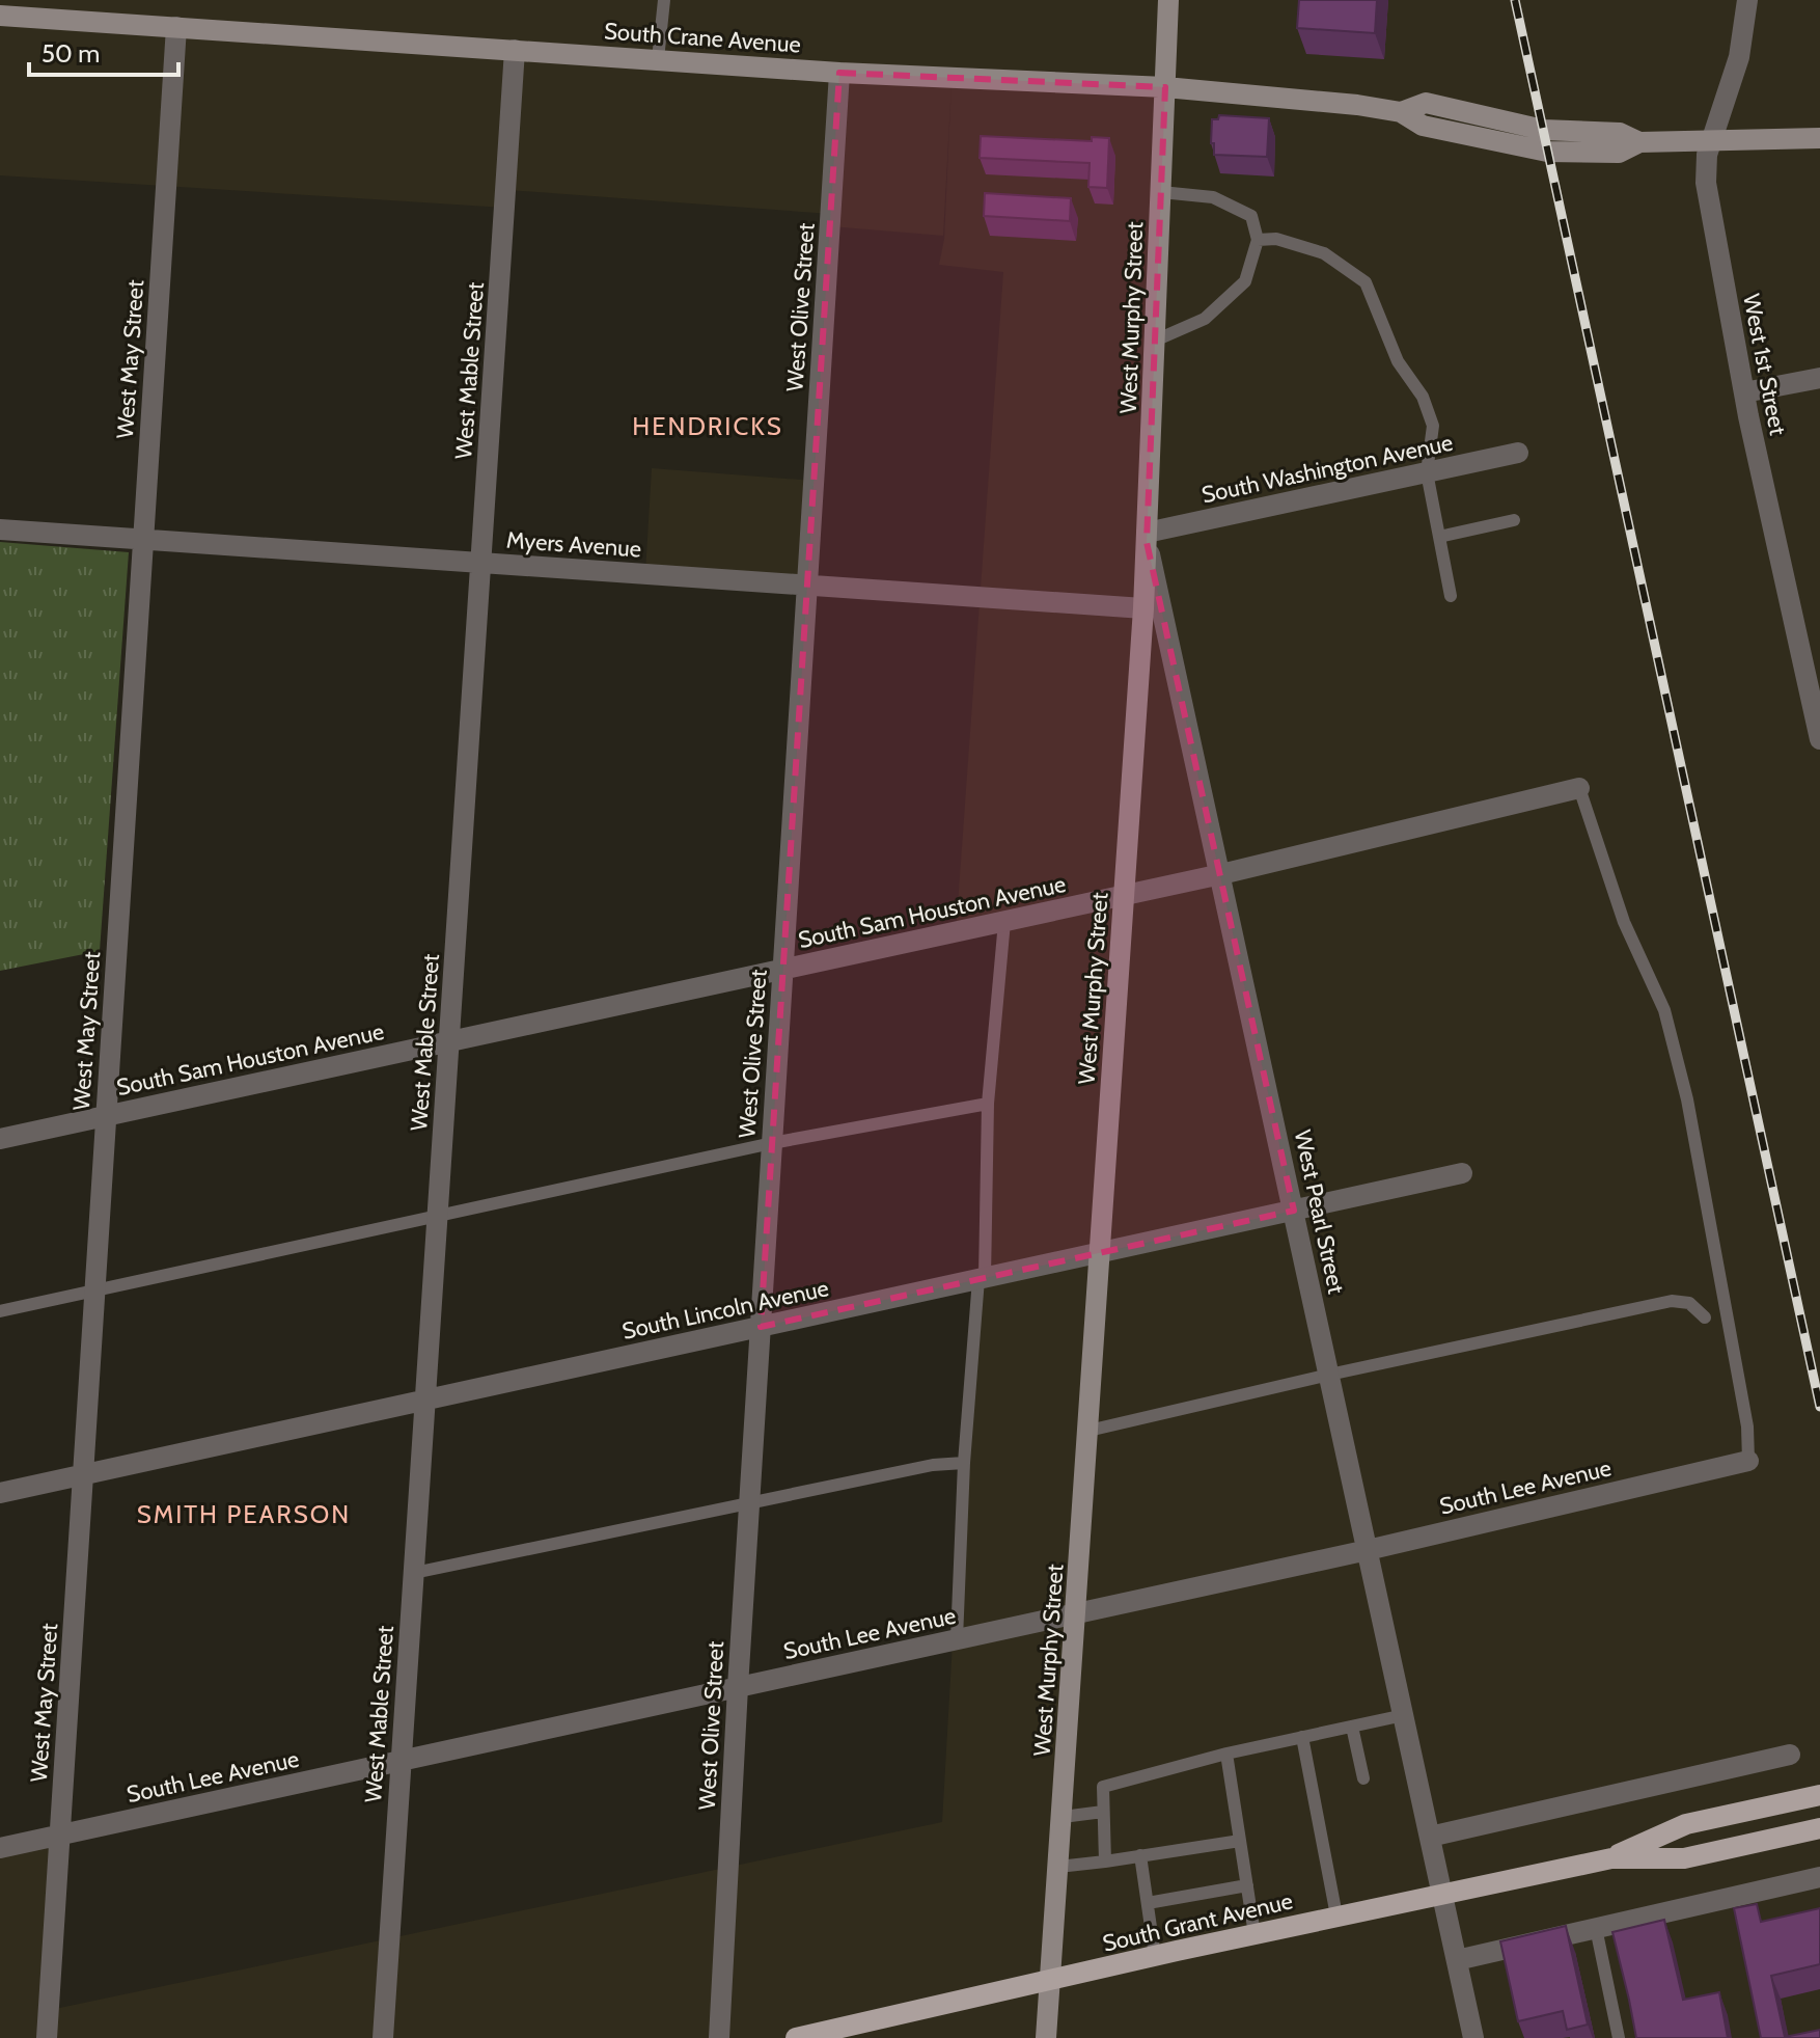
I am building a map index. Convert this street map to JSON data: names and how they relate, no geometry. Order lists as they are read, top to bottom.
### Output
{
  "streets": {
    "main road": ["South Grant Avenue"],
    "street": [
      "South Crane Avenue",
      "West Olive Street",
      "West Murphy Street",
      "West May Street",
      "West 1st Street",
      "West Mable Street",
      "South Washington Avenue",
      "Myers Avenue",
      "South Sam Houston Avenue",
      "West Pearl Street",
      "South Lincoln Avenue",
      "South Lee Avenue"
    ]
  },
  "crossings": [
    ["South Crane Avenue", "West Olive Street"],
    ["South Crane Avenue", "West Murphy Street"],
    ["South Crane Avenue", "West May Street"],
    ["South Crane Avenue", "West 1st Street"],
    ["South Crane Avenue", "West Mable Street"],
    ["West Olive Street", "Myers Avenue"],
    ["West Olive Street", "South Sam Houston Avenue"],
    ["West Olive Street", "South Lincoln Avenue"],
    ["West Olive Street", "South Lee Avenue"],
    ["West Murphy Street", "South Washington Avenue"],
    ["West Murphy Street", "Myers Avenue"],
    ["West Murphy Street", "South Sam Houston Avenue"],
    ["West Murphy Street", "West Pearl Street"],
    ["West Murphy Street", "South Lincoln Avenue"],
    ["West Murphy Street", "South Lee Avenue"],
    ["West Murphy Street", "South Grant Avenue"],
    ["West May Street", "Myers Avenue"],
    ["West May Street", "South Sam Houston Avenue"],
    ["West May Street", "South Lincoln Avenue"],
    ["West May Street", "South Lee Avenue"],
    ["West Mable Street", "Myers Avenue"],
    ["West Mable Street", "South Sam Houston Avenue"],
    ["West Mable Street", "South Lincoln Avenue"],
    ["West Mable Street", "South Lee Avenue"],
    ["South Washington Avenue", "West Pearl Street"],
    ["South Sam Houston Avenue", "West Pearl Street"],
    ["West Pearl Street", "South Lincoln Avenue"],
    ["West Pearl Street", "South Lee Avenue"],
    ["West Pearl Street", "South Grant Avenue"]
  ],
  "districts": ["HENDRICKS", "SMITH PEARSON"],
  "scale_bar": "50 m"
}
